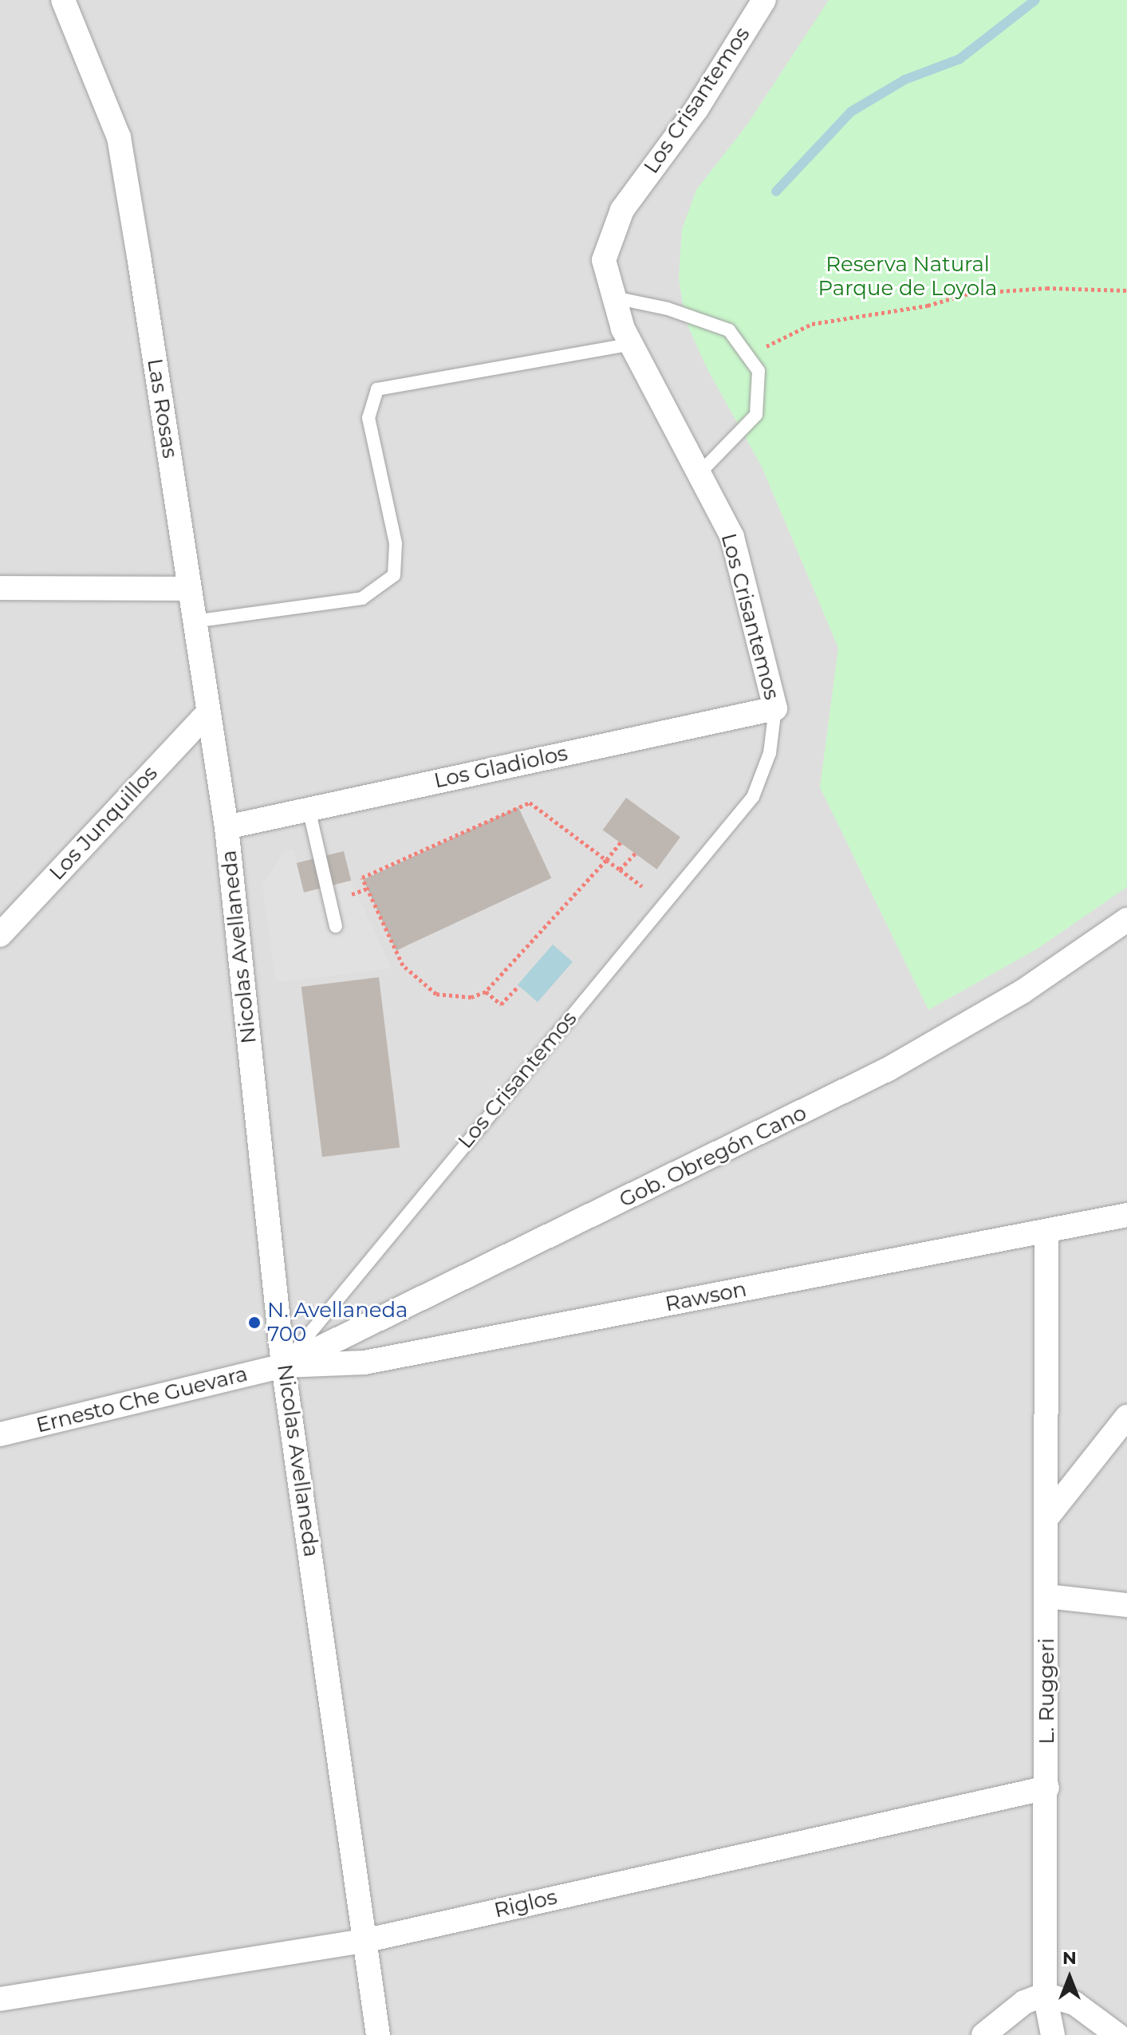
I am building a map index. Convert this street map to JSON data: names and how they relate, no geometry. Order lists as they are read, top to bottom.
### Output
{
  "streets": {
    "street": [
      "Los Crisantemos",
      "Las Rosas",
      "Los Gladiolos",
      "Los Junquillos",
      "Nicolas Avellaneda",
      "Gob. Obregón Cano",
      "Rawson",
      "Ernesto Che Guevara",
      "L. Ruggeri",
      "Riglos"
    ]
  },
  "crossings": [
    ["Los Crisantemos", "Los Gladiolos"],
    ["Los Crisantemos", "Nicolas Avellaneda"],
    ["Los Crisantemos", "Gob. Obregón Cano"],
    ["Los Crisantemos", "Rawson"],
    ["Los Crisantemos", "Ernesto Che Guevara"],
    ["Las Rosas", "Los Gladiolos"],
    ["Las Rosas", "Los Junquillos"],
    ["Las Rosas", "Nicolas Avellaneda"],
    ["Los Gladiolos", "Nicolas Avellaneda"],
    ["Nicolas Avellaneda", "Gob. Obregón Cano"],
    ["Nicolas Avellaneda", "Rawson"],
    ["Nicolas Avellaneda", "Ernesto Che Guevara"],
    ["Nicolas Avellaneda", "Riglos"],
    ["Gob. Obregón Cano", "Rawson"],
    ["Gob. Obregón Cano", "Ernesto Che Guevara"],
    ["Rawson", "Ernesto Che Guevara"],
    ["Rawson", "L. Ruggeri"],
    ["L. Ruggeri", "Riglos"]
  ],
  "parks": ["Reserva Natural Parque de Loyola"],
  "places": ["N. Avellaneda 700"],
  "north": "top"
}
